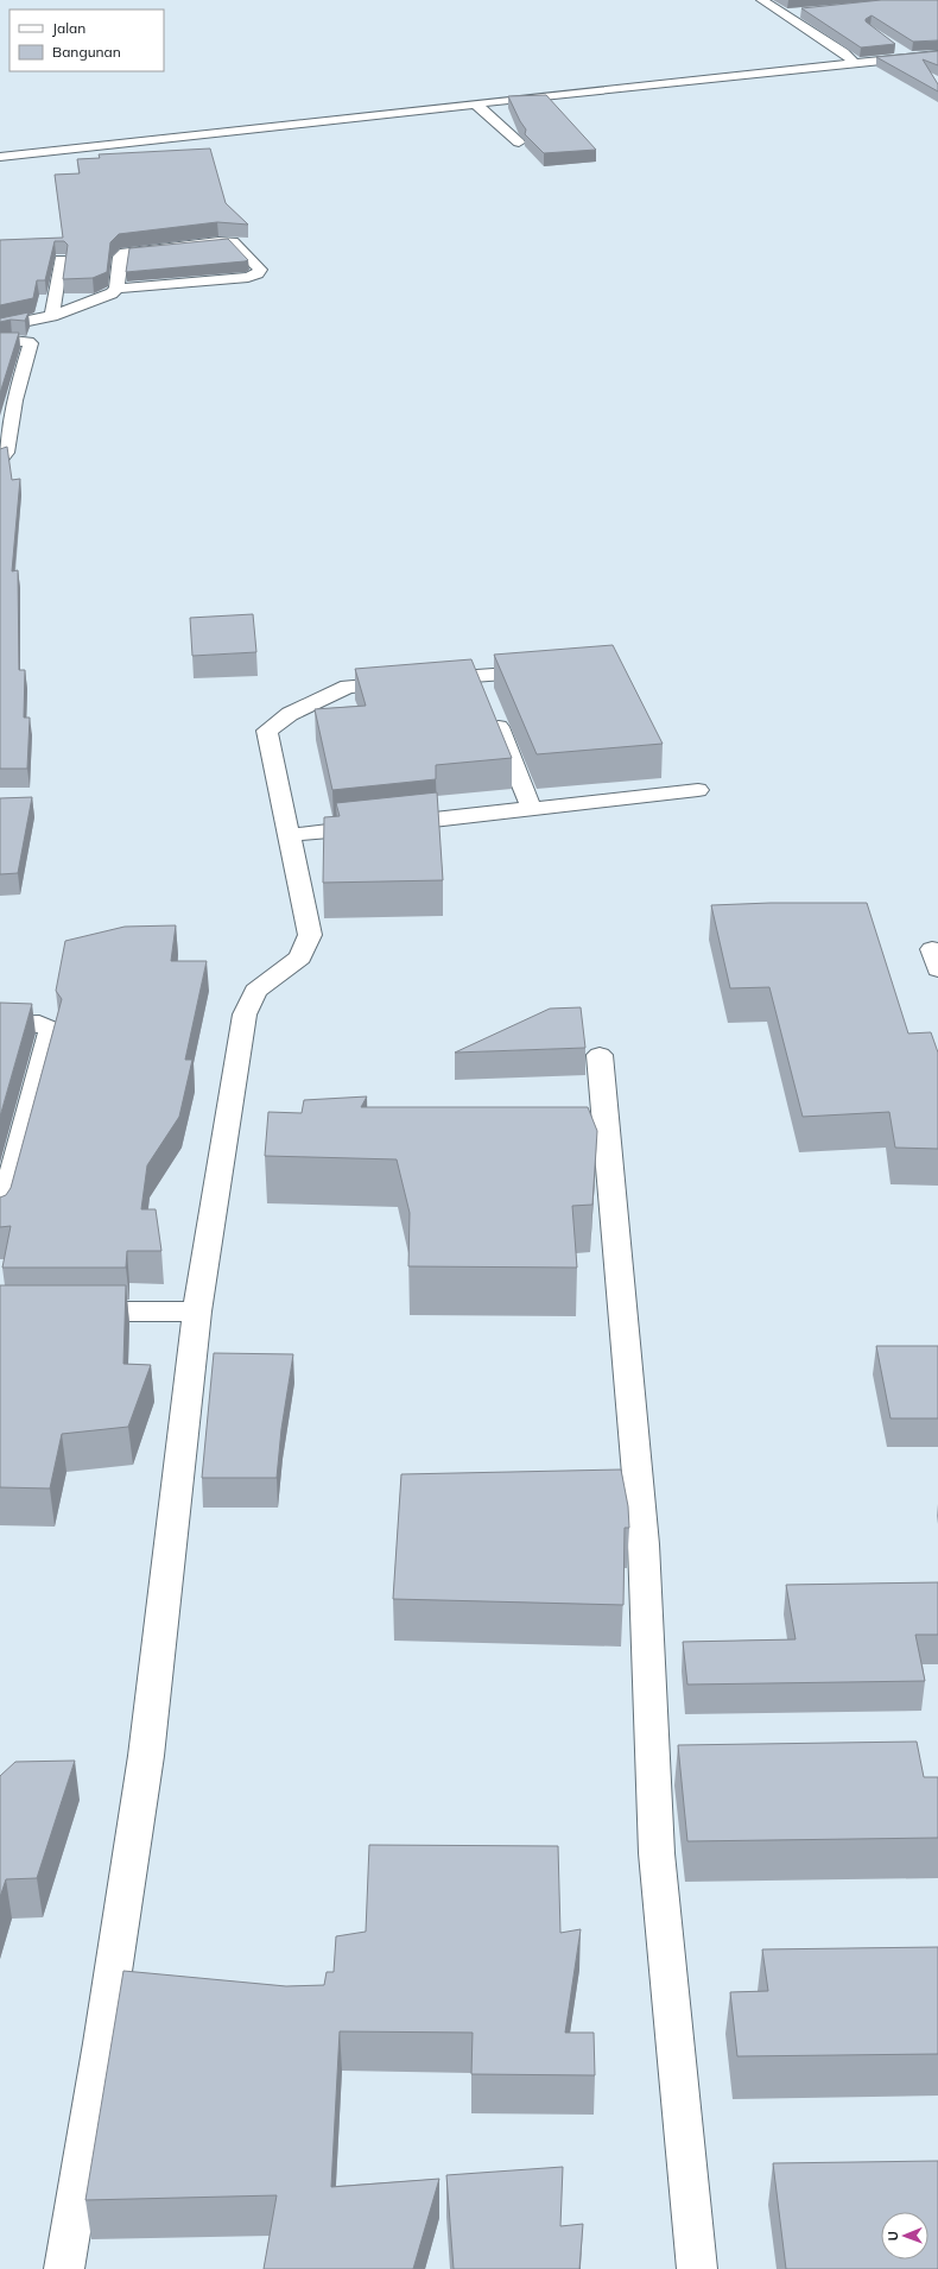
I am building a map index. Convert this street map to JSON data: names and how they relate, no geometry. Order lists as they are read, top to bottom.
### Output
{
  "legend": ["Jalan", "Bangunan"],
  "north": "left"
}
